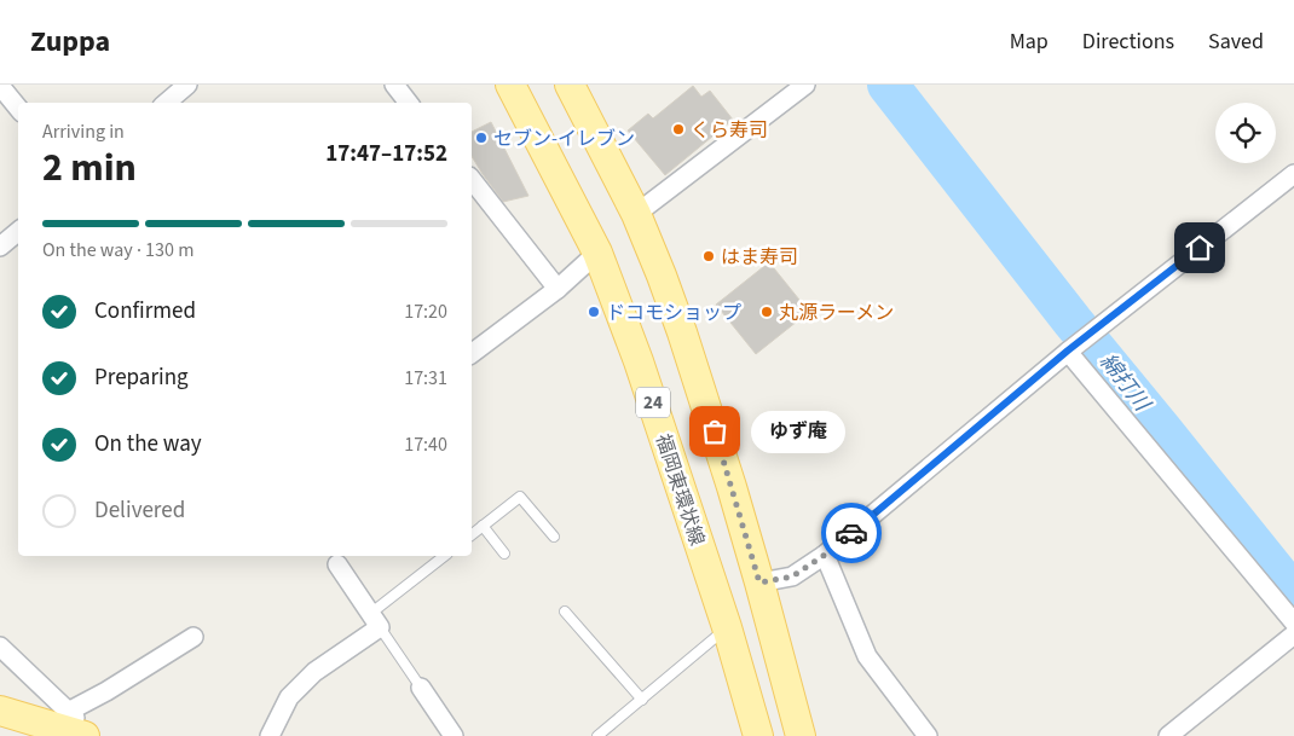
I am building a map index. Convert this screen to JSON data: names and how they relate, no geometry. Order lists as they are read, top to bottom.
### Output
{
  "streets": {
    "main road": ["24", "福岡東環状線"]
  },
  "water": ["綿打川"],
  "places": [
    "くら寿司",
    "セブン-イレブン",
    "はま寿司",
    "ドコモショップ",
    "丸源ラーメン",
    "ゆず庵"
  ],
  "page": {
    "header": "Zuppa",
    "nav": ["Map", "Directions", "Saved"],
    "heading": ["2 min", "Arriving in", "17:47–17:52"],
    "bar": "On the way · 130 m",
    "list": [
      ["Confirmed", "17:20"],
      ["Preparing", "17:31"],
      ["On the way", "17:40"],
      "Delivered"
    ],
    "bubble": "ゆず庵"
  }
}
